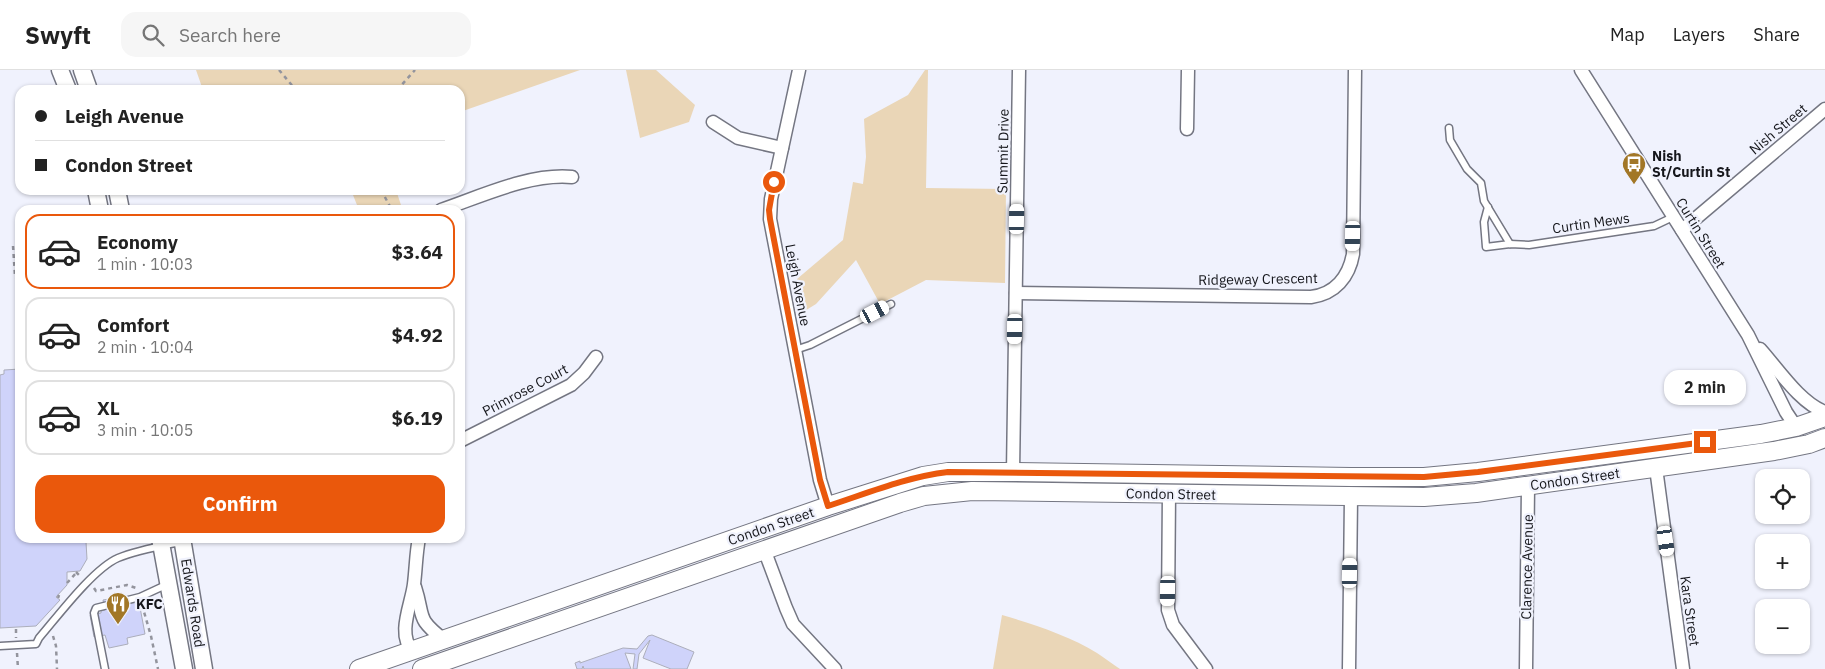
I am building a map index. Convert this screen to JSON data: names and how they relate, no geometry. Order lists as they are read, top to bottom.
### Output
{
  "streets": {
    "main road": ["Condon Street", "Clarence Avenue"],
    "street": [
      "Nish Street",
      "Summit Drive",
      "Curtin Street",
      "Ridgeway Crescent",
      "Leigh Avenue",
      "Primrose Court",
      "Edwards Road",
      "Kara Street"
    ],
    "lane": ["Curtin Mews"]
  },
  "crossings": [
    ["Nish Street", "Curtin Street"],
    ["Summit Drive", "Ridgeway Crescent"],
    ["Summit Drive", "Condon Street"],
    ["Curtin Mews", "Curtin Street"],
    ["Curtin Street", "Condon Street"],
    ["Leigh Avenue", "Condon Street"],
    ["Condon Street", "Clarence Avenue"],
    ["Condon Street", "Kara Street"]
  ],
  "places": {
    "bus stop": ["Nish St/Curtin St"],
    "restaurant": ["KFC"]
  },
  "page": {
    "header": "Swyft",
    "search": "Search here",
    "nav": ["Map", "Layers", "Share"],
    "banner": ["Leigh Avenue", "Condon Street"],
    "list": [
      {
        "name": "Economy",
        "note": "1 min · 10:03",
        "value": "$3.64"
      },
      {
        "name": "Comfort",
        "note": "2 min · 10:04",
        "value": "$4.92"
      },
      {
        "name": "XL",
        "note": "3 min · 10:05",
        "value": "$6.19"
      }
    ],
    "bubble": "2 min",
    "buttons": "Confirm",
    "map_buttons": ["+", "−"]
  }
}
